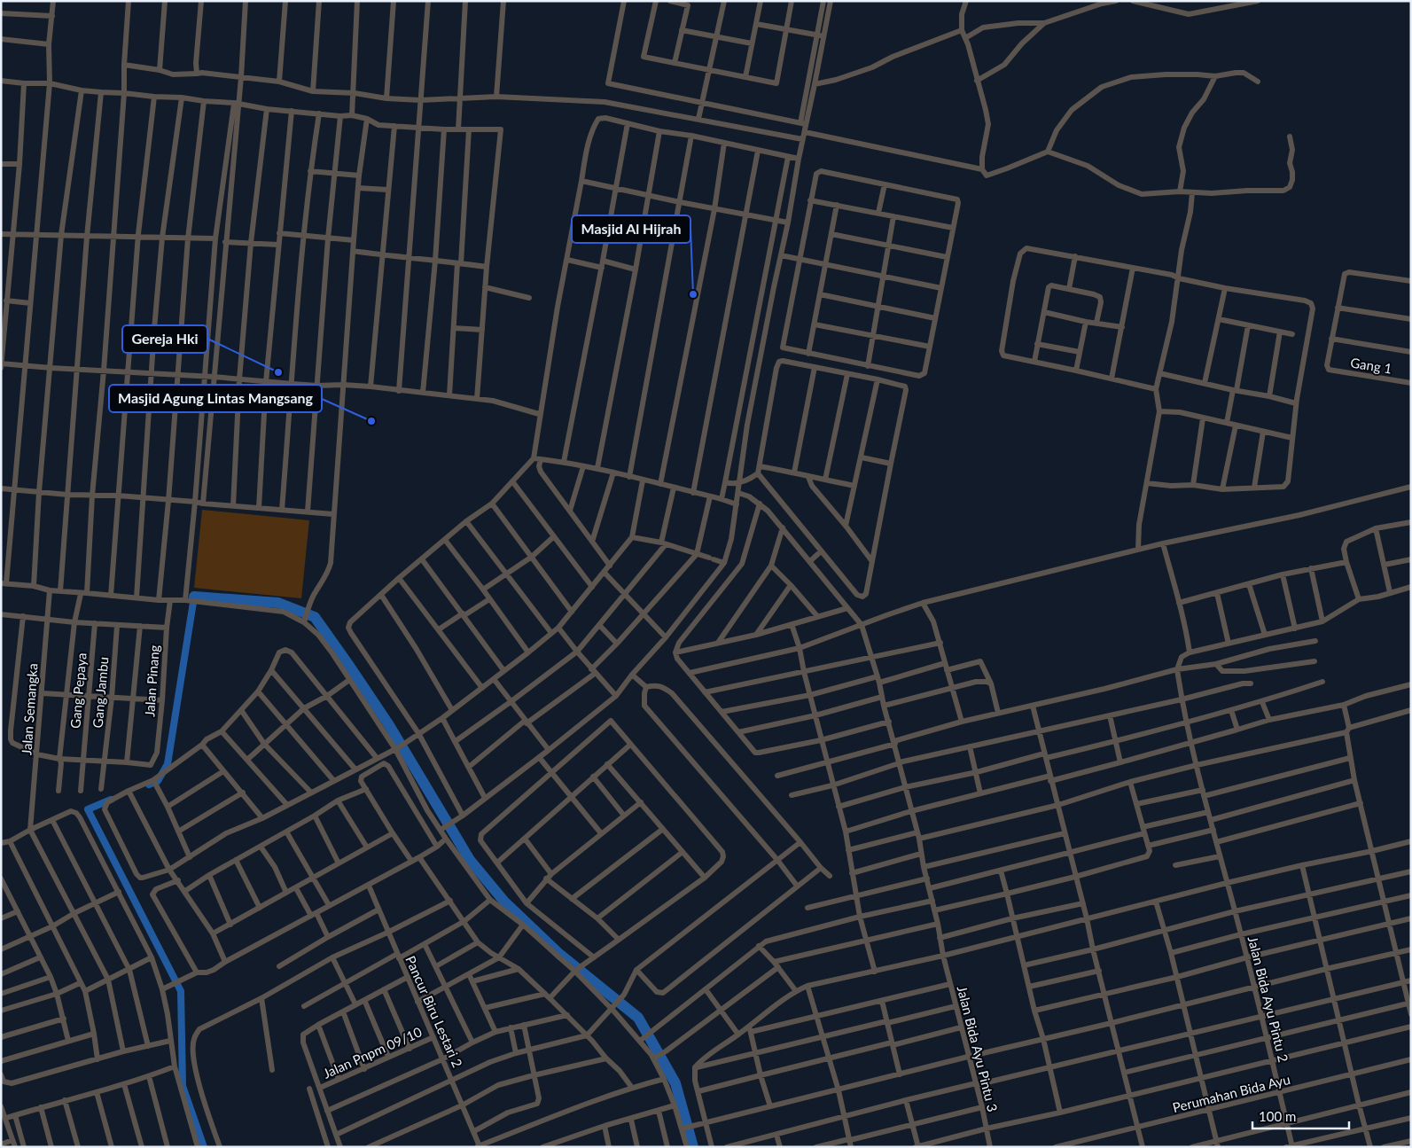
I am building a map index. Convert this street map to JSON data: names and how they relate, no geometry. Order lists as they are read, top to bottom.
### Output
{
  "streets": {
    "street": [
      "Gang 1",
      "Jalan Pinang",
      "Gang Pepaya",
      "Gang Jambu",
      "Jalan Semangka",
      "Jalan Bida Ayu Pintu 2",
      "Pancur Biru Lestari 2",
      "Jalan Bida Ayu Pintu 3",
      "Jalan Pnpm 09/10",
      "Perumahan Bida Ayu"
    ]
  },
  "crossings": [
    ["Jalan Bida Ayu Pintu 2", "Perumahan Bida Ayu"],
    ["Pancur Biru Lestari 2", "Jalan Pnpm 09/10"]
  ],
  "places": ["Masjid Al Hijrah", "Gereja Hki", "Masjid Agung Lintas Mangsang"],
  "scale_bar": "100 m"
}
